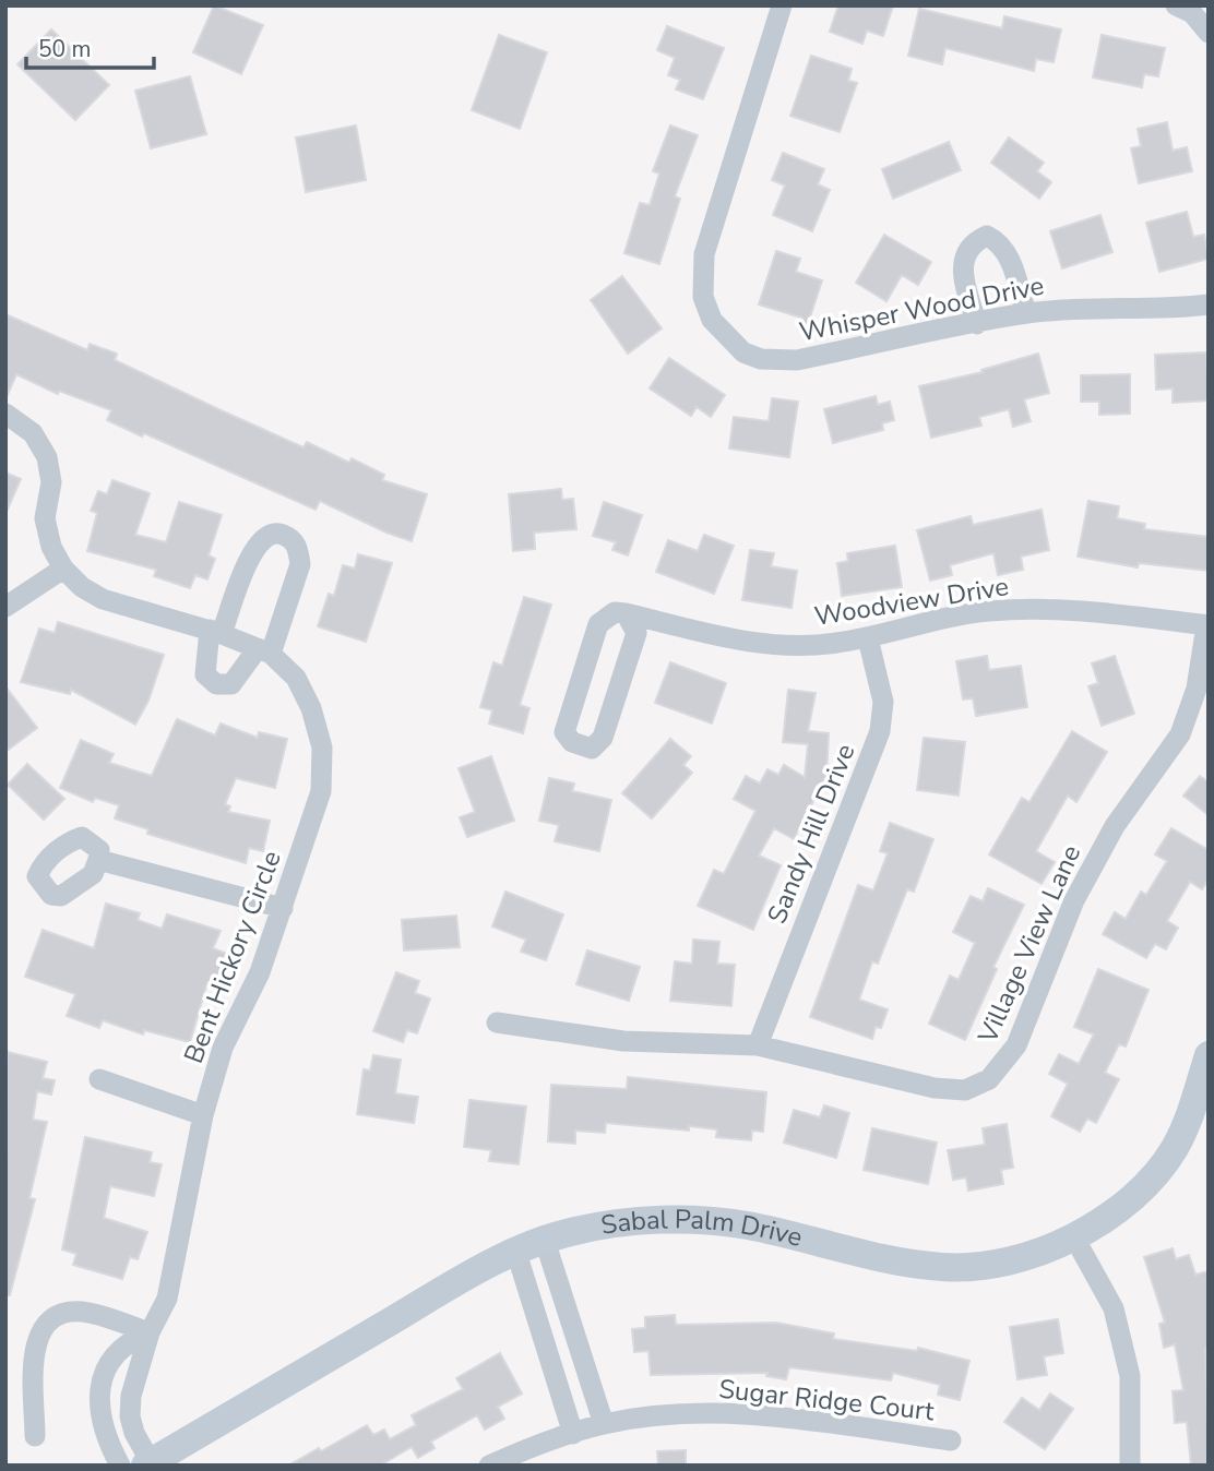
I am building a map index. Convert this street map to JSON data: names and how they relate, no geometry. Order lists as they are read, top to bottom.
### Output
{
  "streets": {
    "street": [
      "Whisper Wood Drive",
      "Woodview Drive",
      "Sandy Hill Drive",
      "Village View Lane",
      "Bent Hickory Circle",
      "Sabal Palm Drive",
      "Sugar Ridge Court"
    ]
  },
  "crossings": [
    ["Woodview Drive", "Sandy Hill Drive"],
    ["Woodview Drive", "Village View Lane"],
    ["Sandy Hill Drive", "Village View Lane"],
    ["Bent Hickory Circle", "Sabal Palm Drive"]
  ],
  "scale_bar": "50 m"
}
